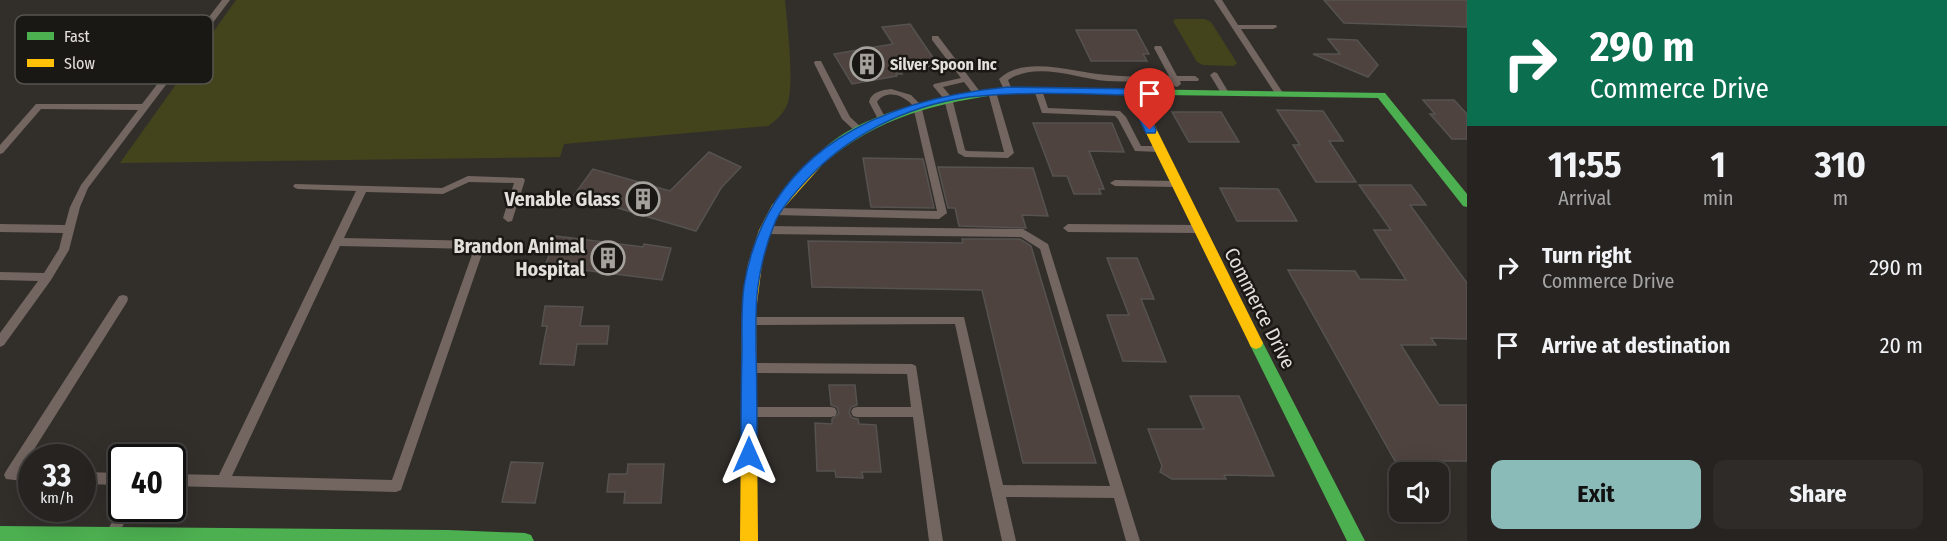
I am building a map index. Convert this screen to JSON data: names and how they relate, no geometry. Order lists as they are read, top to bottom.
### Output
{
  "streets": {
    "street": ["Commerce Drive"]
  },
  "places": {
    "building": ["Silver Spoon Inc", "Venable Glass", "Brandon Animal Hospital"]
  },
  "legend": ["Fast", "Slow"],
  "page": {
    "turn": ["290 m", "Commerce Drive"],
    "eta": [
      "11:55",
      "Arrival",
      "1",
      "min",
      "310",
      "m"
    ],
    "list": [
      {
        "name": "Turn right",
        "note": "Commerce Drive",
        "value": "290 m"
      },
      {
        "name": "Arrive at destination",
        "value": "20 m"
      }
    ],
    "speed": "33 km/h",
    "limit": "40",
    "buttons": ["Exit", "Share"]
  }
}
